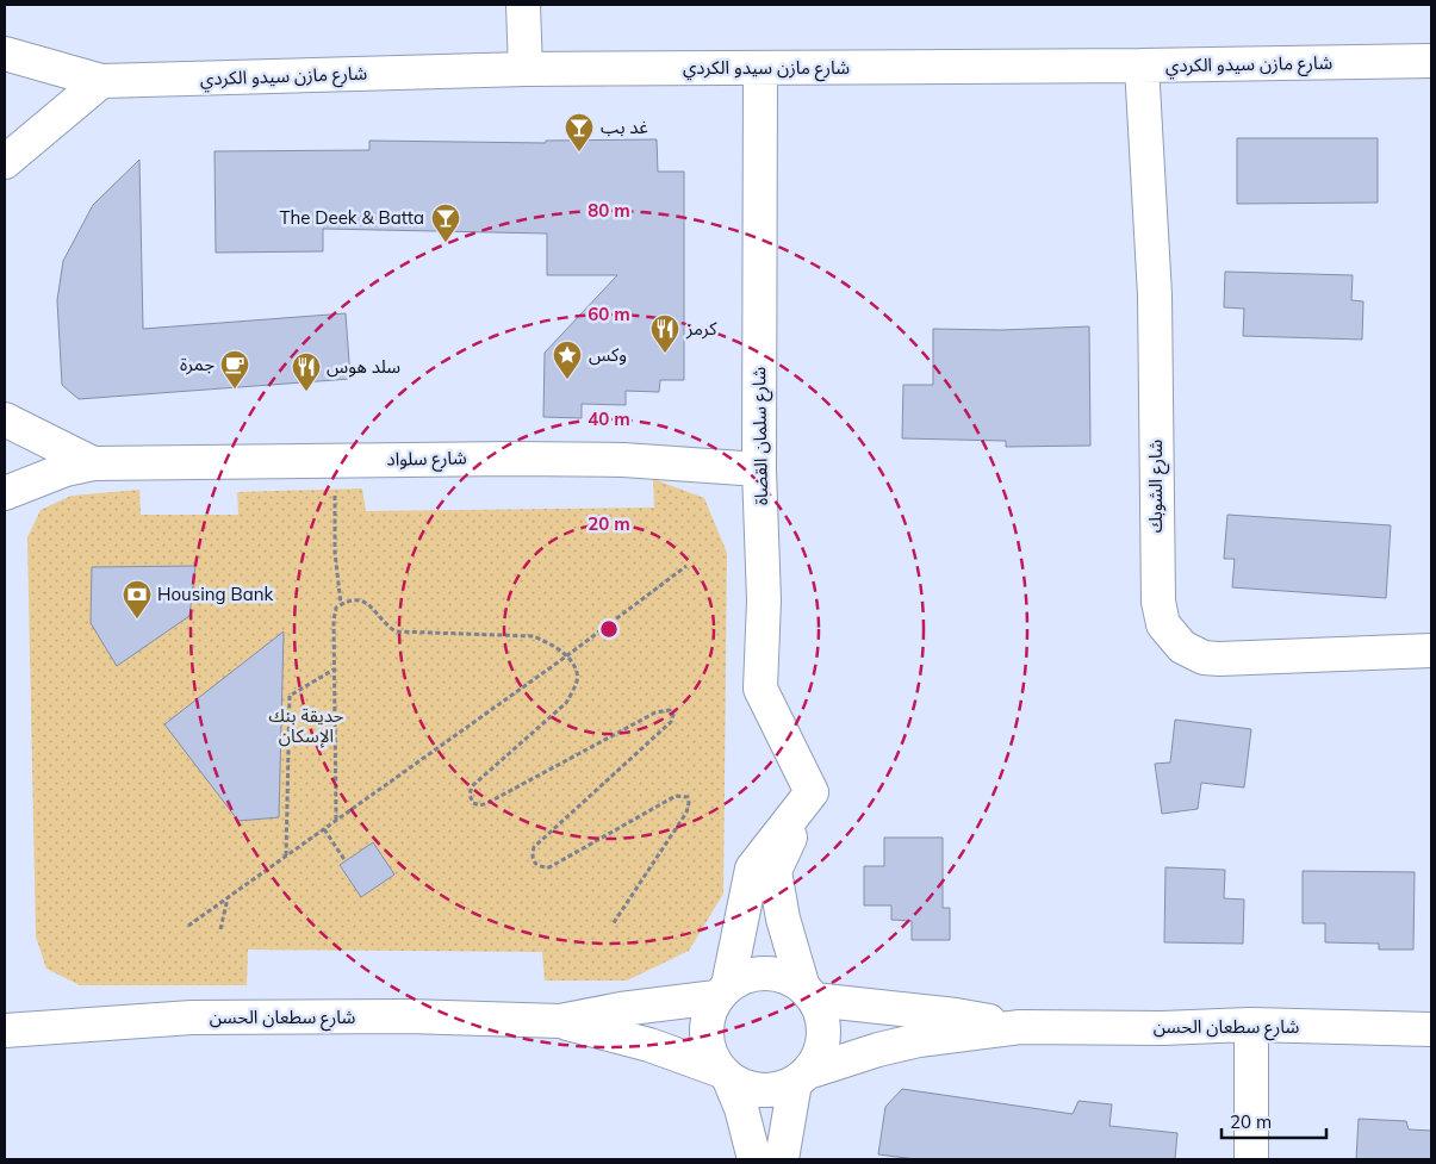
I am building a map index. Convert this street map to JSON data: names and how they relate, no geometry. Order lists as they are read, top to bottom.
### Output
{
  "streets": {
    "street": [
      "شارع مازن سيدو الكردي",
      "شارع سلمان القضاة",
      "شارع سلواد",
      "شارع الشوبك",
      "شارع سطعان الحسن"
    ]
  },
  "crossings": [
    ["شارع مازن سيدو الكردي", "شارع سلمان القضاة"],
    ["شارع مازن سيدو الكردي", "شارع الشوبك"],
    ["شارع سلمان القضاة", "شارع سلواد"]
  ],
  "parks": ["حديقة بنك الإسكان"],
  "places": {
    "bar": ["غد بب", "The Deek & Batta"],
    "restaurant": ["كرمز", "سلد هوس"],
    "place": ["وكس"],
    "cafe": ["جمرة"],
    "bank": ["Housing Bank"]
  },
  "scale_bar": "20 m",
  "rings": [
    "80 m",
    "60 m",
    "40 m",
    "20 m"
  ]
}
